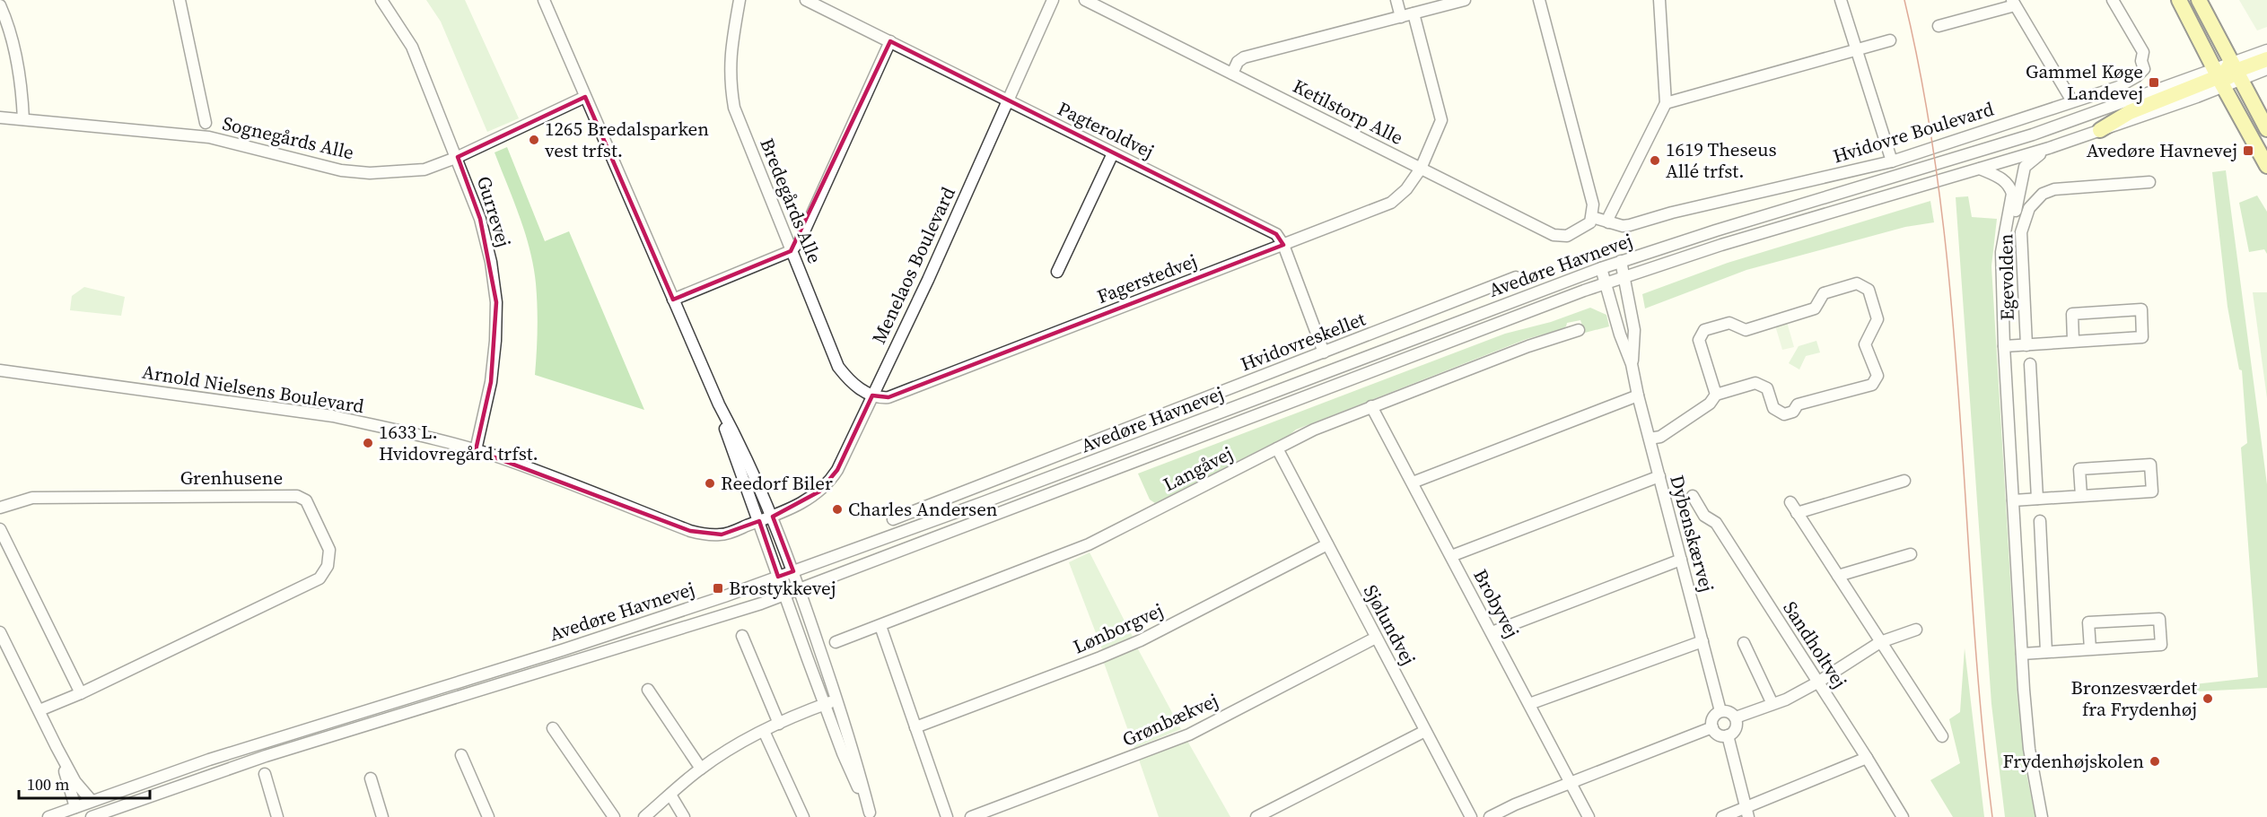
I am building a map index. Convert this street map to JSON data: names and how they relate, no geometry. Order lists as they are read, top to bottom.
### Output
{
  "streets": {
    "street": [
      "Ketilstorp Alle",
      "Pagteroldvej",
      "Hvidovre Boulevard",
      "Sognegårds Alle",
      "Bredegårds Alle",
      "Gurrevej",
      "Menelaos Boulevard",
      "Avedøre Havnevej",
      "Egevolden",
      "Fagerstedvej",
      "Hvidovreskellet",
      "Arnold Nielsens Boulevard",
      "Langåvej",
      "Grenhusene",
      "Dybenskærvej",
      "Brobyvej",
      "Sjølundvej",
      "Lønborgvej",
      "Sandholtvej",
      "Grønbækvej"
    ]
  },
  "crossings": [
    ["Ketilstorp Alle", "Hvidovre Boulevard"],
    ["Ketilstorp Alle", "Fagerstedvej"],
    ["Pagteroldvej", "Menelaos Boulevard"],
    ["Pagteroldvej", "Fagerstedvej"],
    ["Pagteroldvej", "Hvidovreskellet"],
    ["Sognegårds Alle", "Gurrevej"],
    ["Bredegårds Alle", "Menelaos Boulevard"],
    ["Bredegårds Alle", "Fagerstedvej"],
    ["Gurrevej", "Arnold Nielsens Boulevard"],
    ["Menelaos Boulevard", "Fagerstedvej"],
    ["Menelaos Boulevard", "Arnold Nielsens Boulevard"],
    ["Avedøre Havnevej", "Egevolden"],
    ["Avedøre Havnevej", "Dybenskærvej"],
    ["Langåvej", "Brobyvej"],
    ["Langåvej", "Sjølundvej"],
    ["Sjølundvej", "Lønborgvej"],
    ["Sjølundvej", "Grønbækvej"]
  ],
  "places": {
    "transit": ["Gammel Køge Landevej", "Avedøre Havnevej", "Brostykkevej"],
    "other": [
      "1265 Bredalsparken vest trfst.",
      "1619 Theseus Allé trfst.",
      "1633 L. Hvidovregård trfst.",
      "Reedorf Biler",
      "Charles Andersen",
      "Bronzesværdet fra Frydenhøj",
      "Frydenhøjskolen"
    ]
  },
  "scale_bar": "100 m"
}
